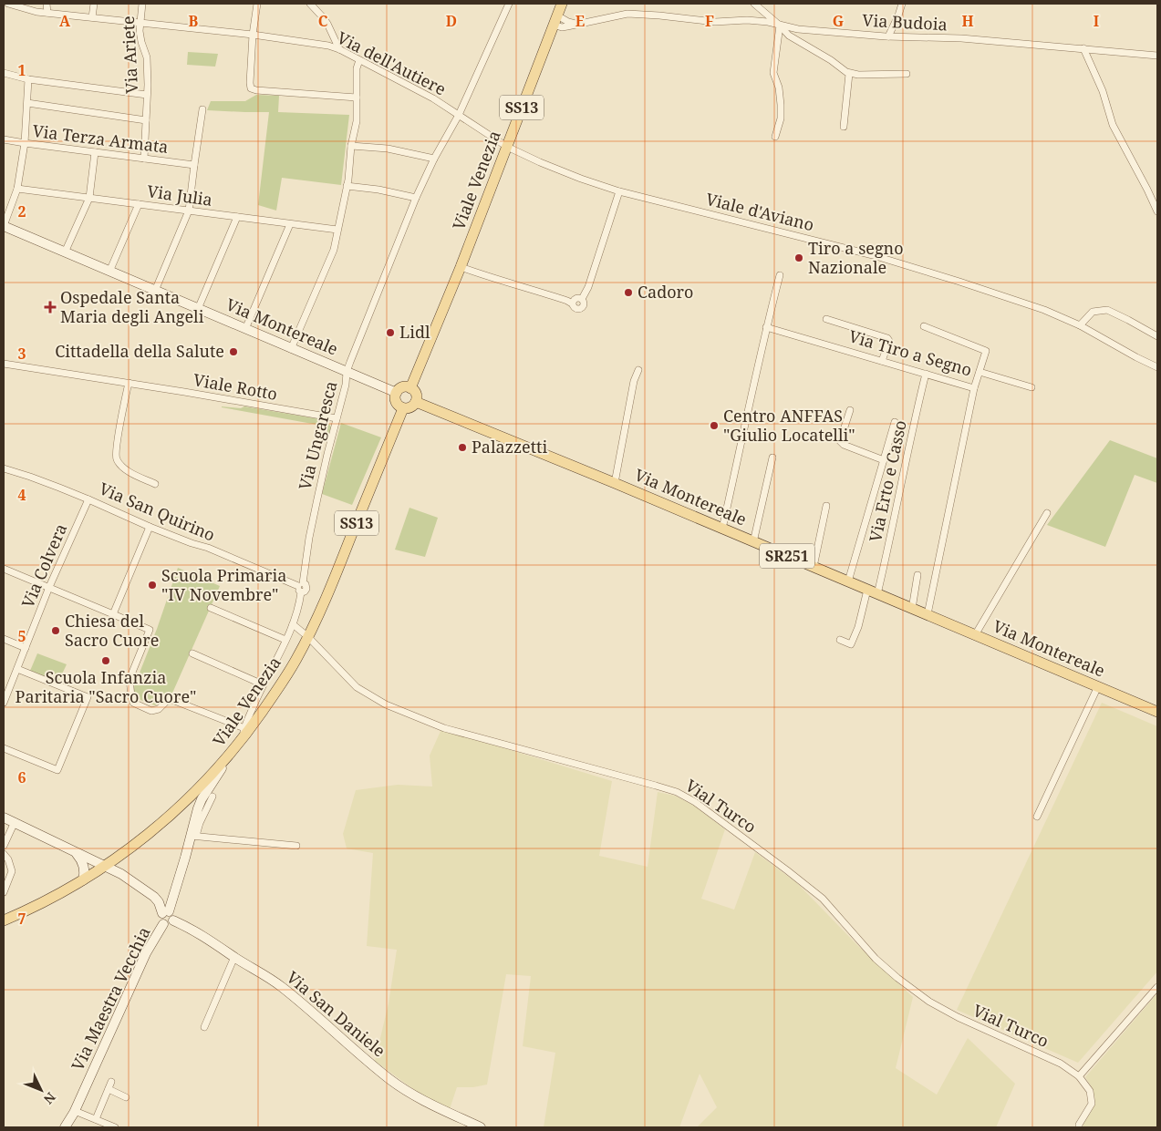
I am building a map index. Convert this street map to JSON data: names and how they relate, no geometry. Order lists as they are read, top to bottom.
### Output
{
  "streets": {
    "main road": [
      "SS13",
      "Viale Venezia",
      "Via Montereale",
      "SR251",
      "Via Maestra Vecchia",
      "Via San Daniele"
    ],
    "street": [
      "Via Budoia",
      "Via Ariete",
      "Via dell'Autiere",
      "Via Terza Armata",
      "Via Julia",
      "Viale d'Aviano",
      "Via Tiro a Segno",
      "Viale Rotto",
      "Via Ungaresca",
      "Via Erto e Casso",
      "Via San Quirino",
      "Via Colvera",
      "Vial Turco"
    ]
  },
  "crossings": [
    ["Via Budoia", "Viale Venezia"],
    ["Via Ariete", "Via dell'Autiere"],
    ["Via Ariete", "Via Terza Armata"],
    ["Via dell'Autiere", "Viale Venezia"],
    ["Via dell'Autiere", "Viale d'Aviano"],
    ["Via dell'Autiere", "Via Ungaresca"],
    ["Viale Venezia", "Viale d'Aviano"],
    ["Viale Venezia", "Via Montereale"],
    ["Viale Venezia", "Via Ungaresca"],
    ["Viale Venezia", "Vial Turco"],
    ["Viale Venezia", "Via Maestra Vecchia"],
    ["Via Montereale", "Via Ungaresca"],
    ["Via Montereale", "Via Erto e Casso"],
    ["Via Tiro a Segno", "Via Erto e Casso"],
    ["Viale Rotto", "Via Ungaresca"],
    ["Via Ungaresca", "Via San Quirino"],
    ["Via Ungaresca", "Vial Turco"],
    ["Via San Quirino", "Via Colvera"],
    ["Via Maestra Vecchia", "Via San Daniele"]
  ],
  "places": {
    "other": [
      "Tiro a segno Nazionale",
      "Cadoro",
      "Lidl",
      "Cittadella della Salute",
      "Centro ANFFAS \"Giulio Locatelli\"",
      "Palazzetti",
      "Scuola Primaria \"IV Novembre\"",
      "Chiesa del Sacro Cuore",
      "Scuola Infanzia Paritaria \"Sacro Cuore\""
    ],
    "health": ["Ospedale Santa Maria degli Angeli"]
  },
  "north": "bottom right",
  "grid": {
    "columns": [
      "A",
      "B",
      "C",
      "D",
      "E",
      "F",
      "G",
      "H",
      "I"
    ],
    "rows": [
      "1",
      "2",
      "3",
      "4",
      "5",
      "6",
      "7"
    ]
  }
}
